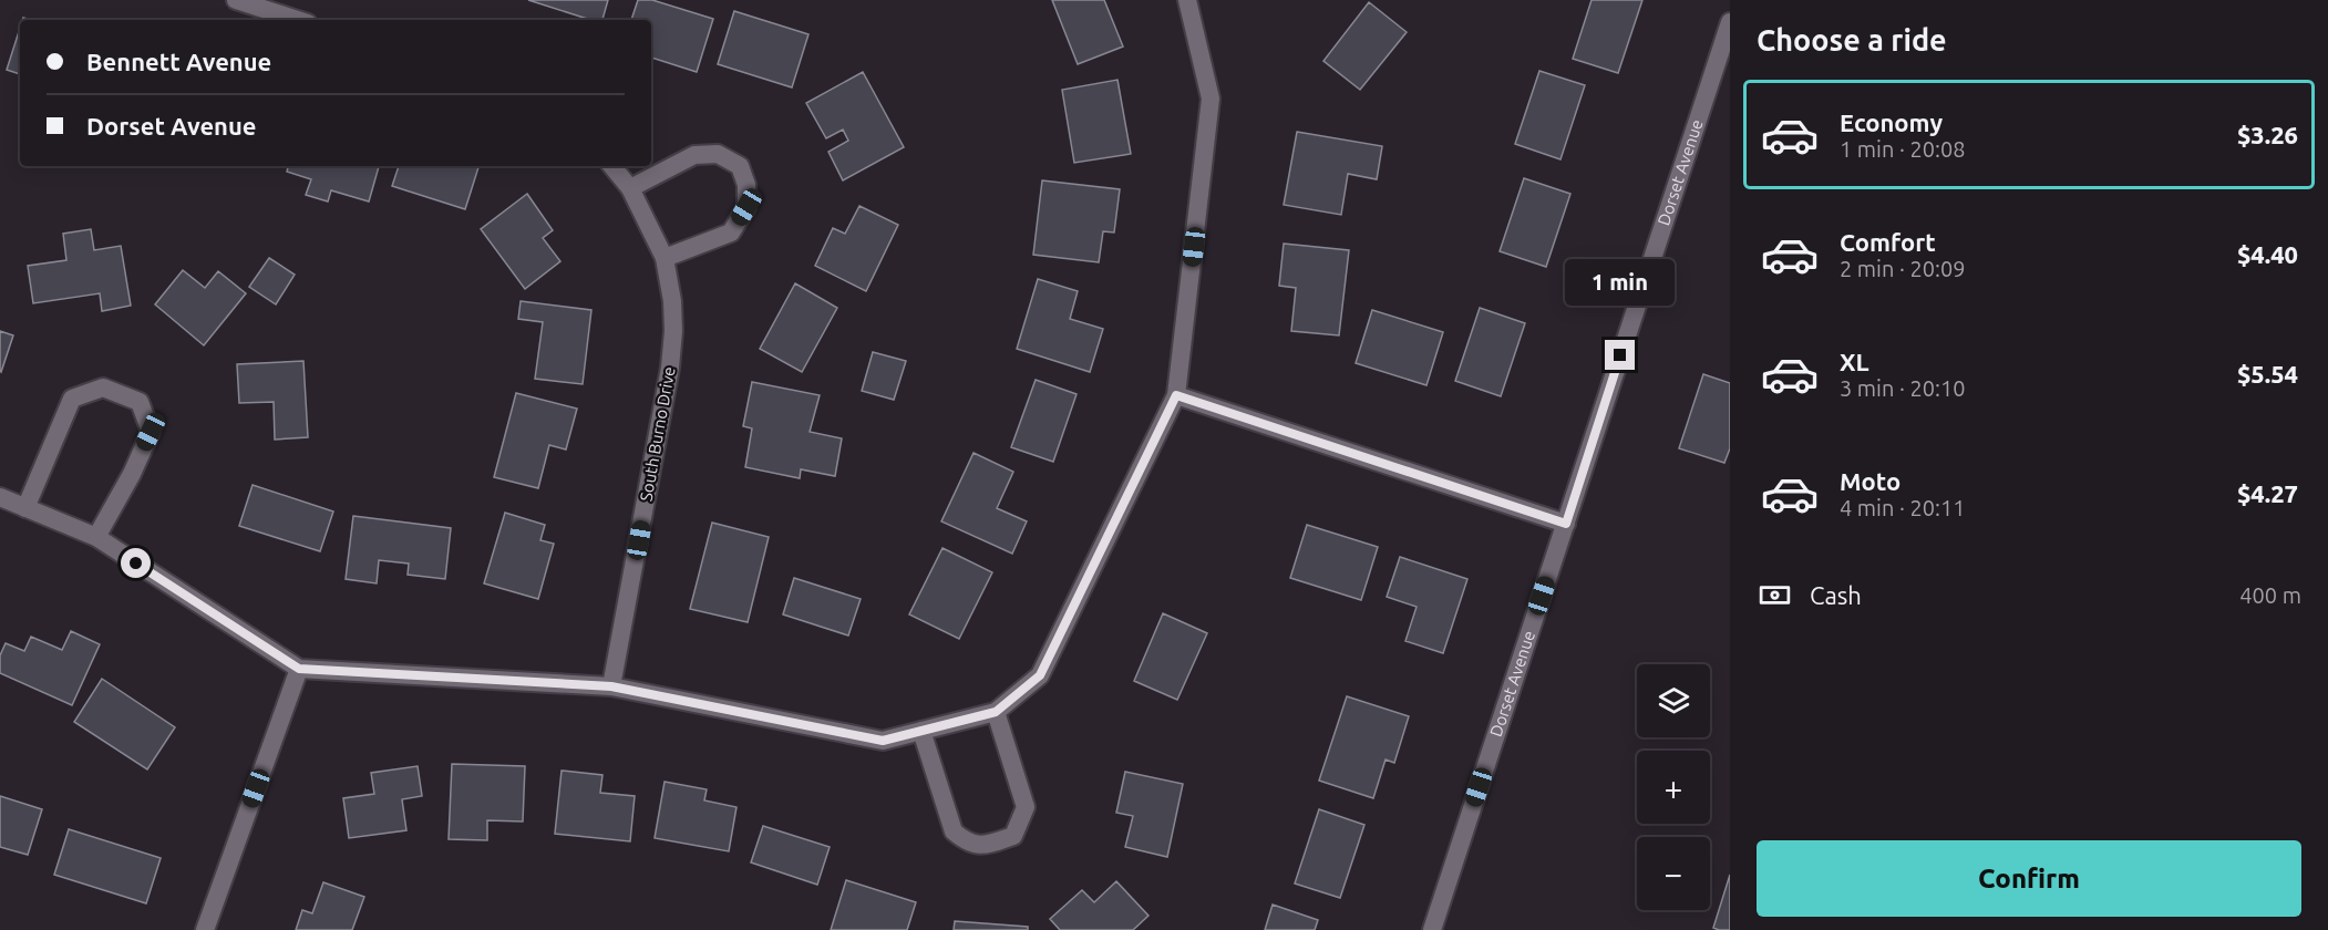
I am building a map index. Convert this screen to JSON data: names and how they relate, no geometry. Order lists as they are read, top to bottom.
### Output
{
  "streets": {
    "street": ["Dorset Avenue", "South Burno Drive"]
  },
  "page": {
    "heading": "Choose a ride",
    "banner": ["Bennett Avenue", "Dorset Avenue"],
    "list": [
      {
        "name": "Economy",
        "note": "1 min · 20:08",
        "value": "$3.26"
      },
      {
        "name": "Comfort",
        "note": "2 min · 20:09",
        "value": "$4.40"
      },
      {
        "name": "XL",
        "note": "3 min · 20:10",
        "value": "$5.54"
      },
      {
        "name": "Moto",
        "note": "4 min · 20:11",
        "value": "$4.27"
      }
    ],
    "bubble": "1 min",
    "pay": ["Cash", "400 m"],
    "map_buttons": ["+", "−"],
    "buttons": "Confirm"
  }
}
